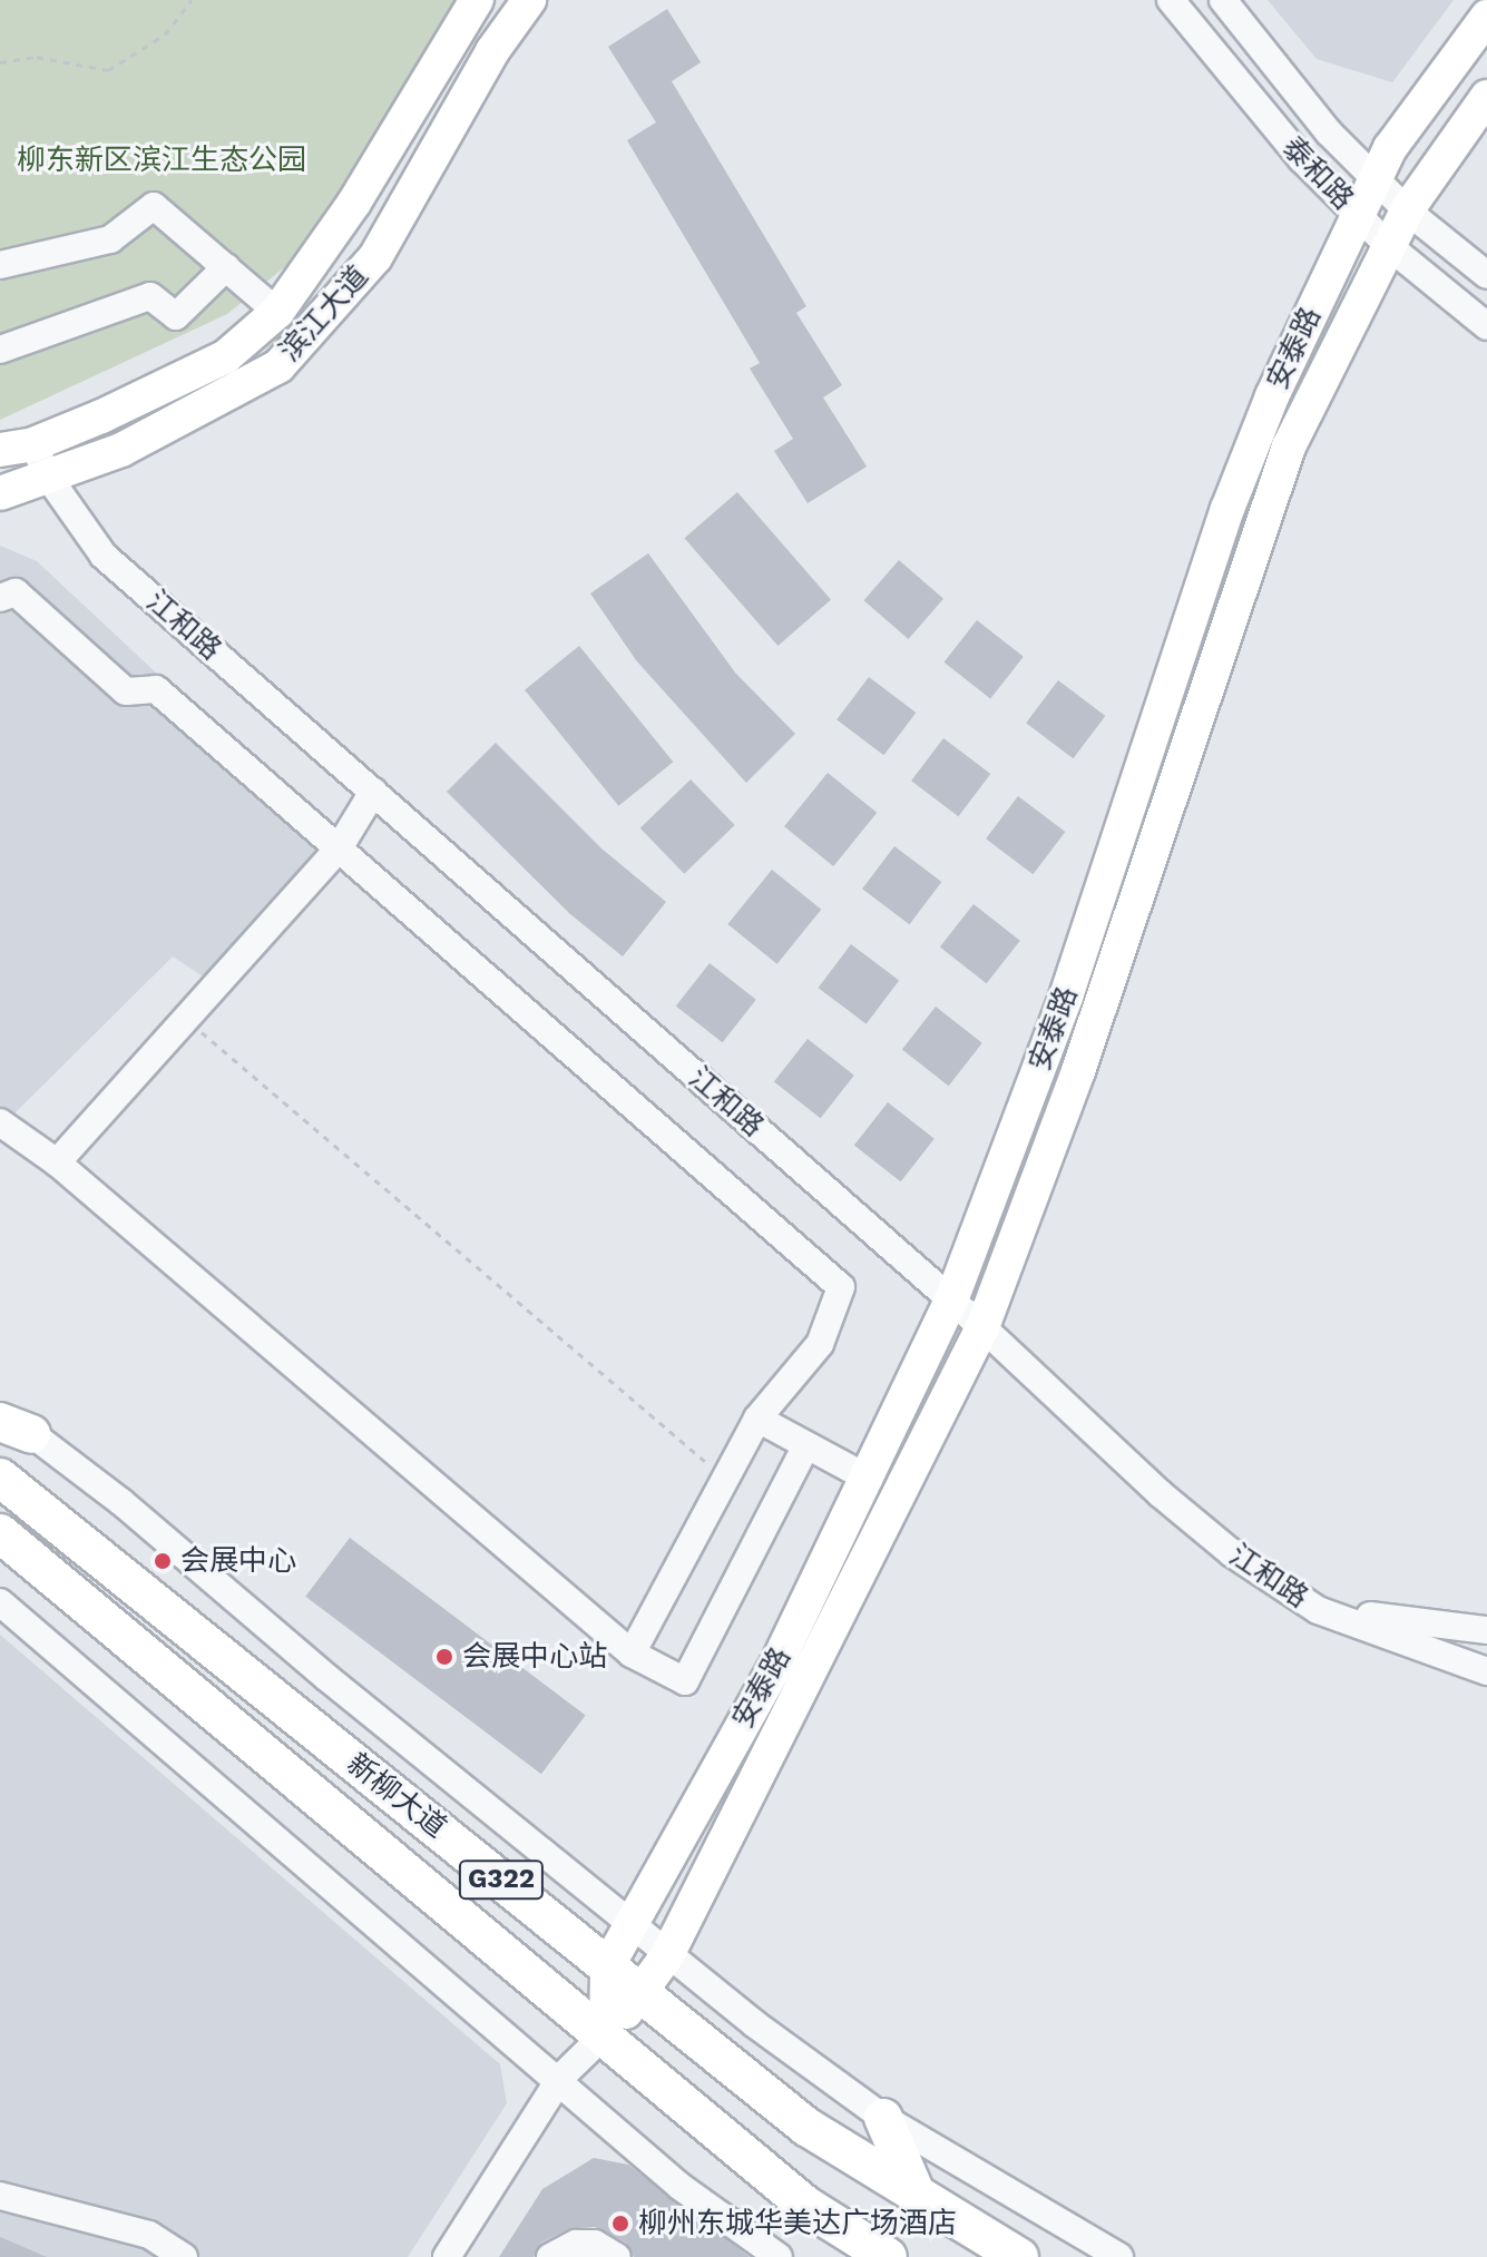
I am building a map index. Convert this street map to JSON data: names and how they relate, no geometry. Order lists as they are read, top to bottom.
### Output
{
  "streets": {
    "highway": ["新柳大道", "G322"],
    "main road": ["滨江大道", "安泰路"],
    "street": ["泰和路", "江和路"]
  },
  "crossings": [
    ["泰和路", "安泰路"],
    ["滨江大道", "江和路"],
    ["安泰路", "江和路"],
    ["安泰路", "新柳大道"]
  ],
  "parks": ["柳东新区滨江生态公园"],
  "places": ["会展中心", "会展中心站", "柳州东城华美达广场酒店"]
}
